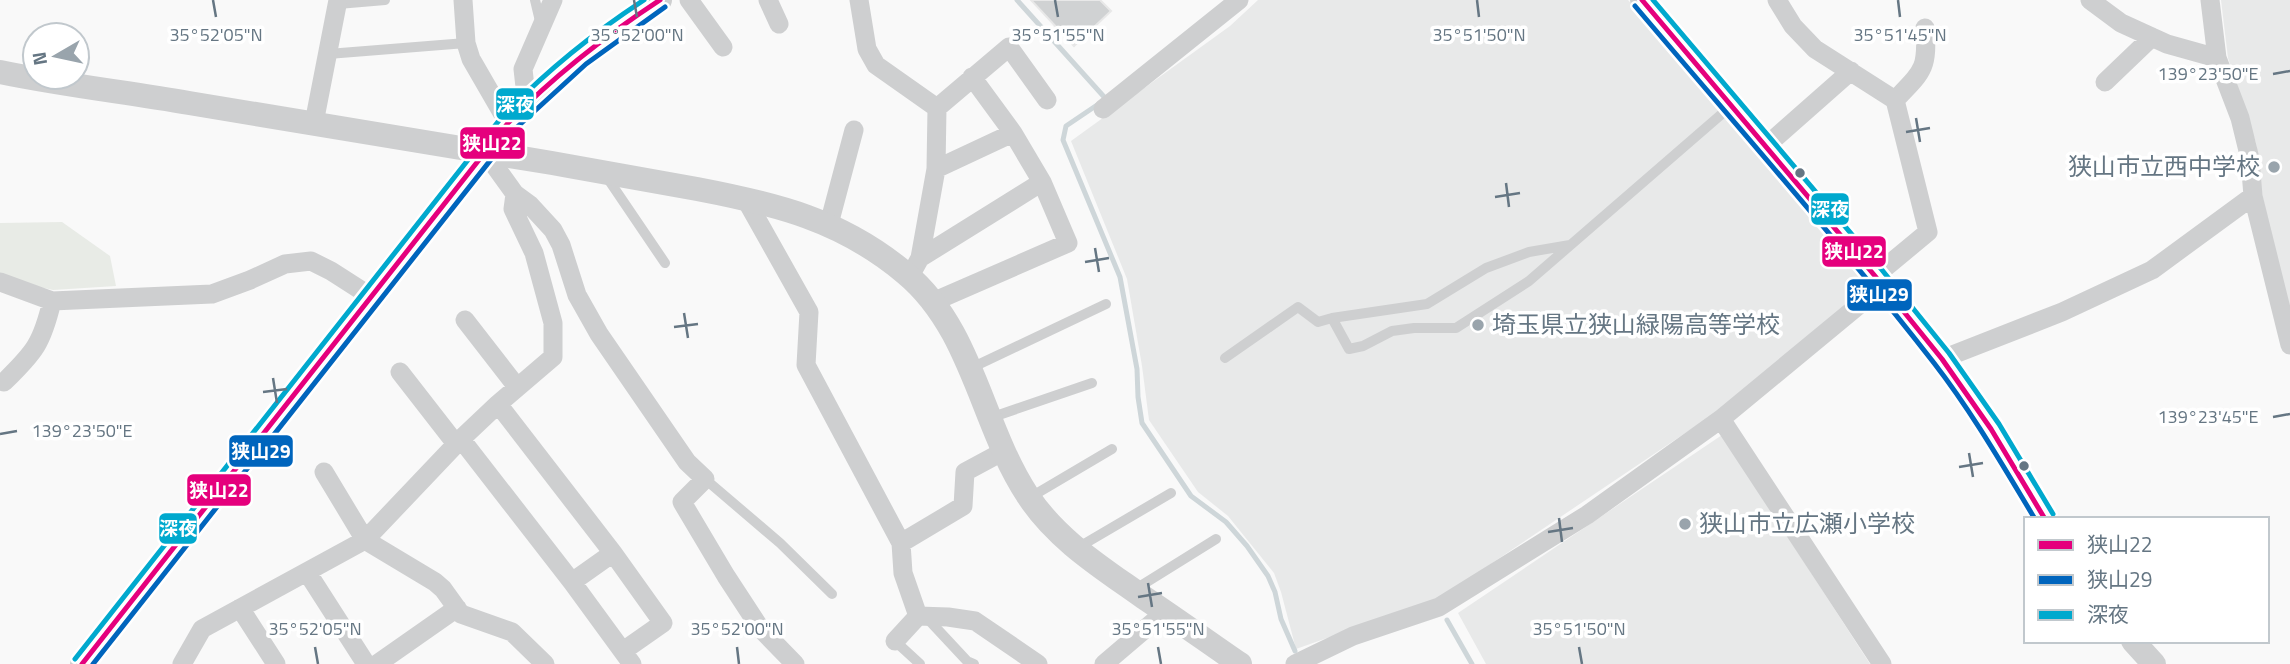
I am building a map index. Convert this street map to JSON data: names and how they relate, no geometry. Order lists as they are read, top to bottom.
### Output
{
  "places": ["狭山市立西中学校", "埼玉県立狭山緑陽高等学校", "狭山市立広瀬小学校"],
  "lines": ["transit line 狭山22", "transit line 深夜", "transit line 狭山29"],
  "legend": ["狭山22", "狭山29", "深夜"],
  "north": "left",
  "coordinates": [
    "35°52'05\"N",
    "35°52'00\"N",
    "35°51'55\"N",
    "35°51'50\"N",
    "35°51'45\"N",
    "139°23'50\"E",
    "139°23'45\"E"
  ]
}
